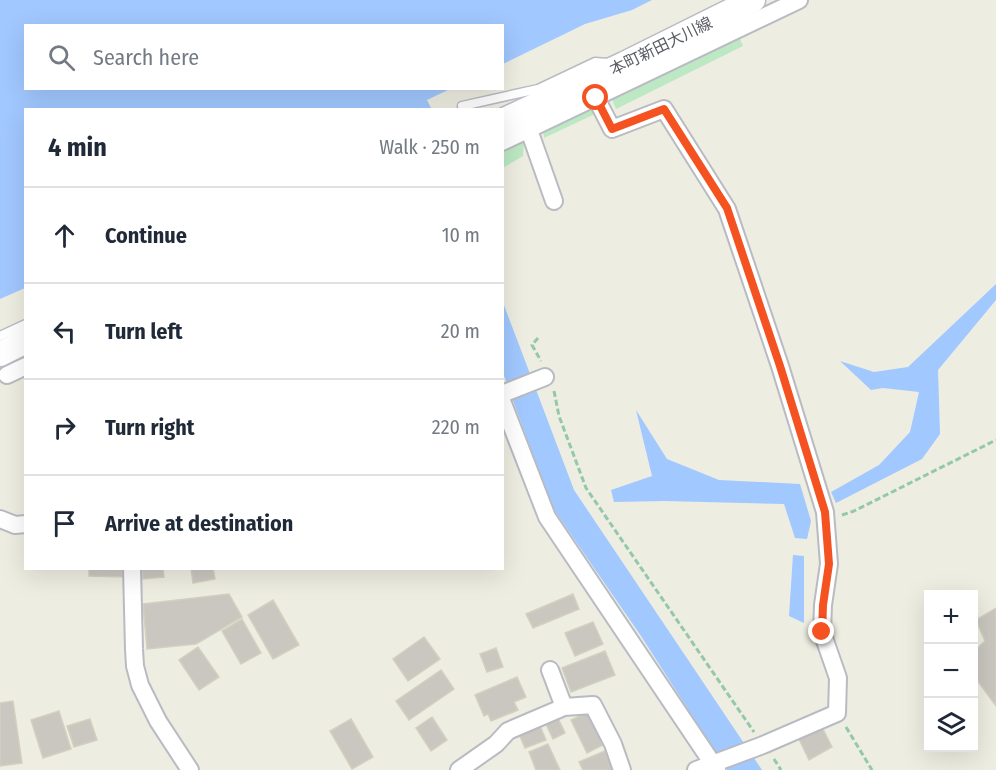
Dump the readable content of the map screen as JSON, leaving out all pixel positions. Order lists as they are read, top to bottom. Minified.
{"streets":{"main road":["本町新田大川線"]},"page":{"search":"Search here","heading":["4 min","Walk · 250 m"],"list":[["Continue","10 m"],["Turn left","20 m"],["Turn right","220 m"],"Arrive at destination"],"map_buttons":["+","−"]}}
